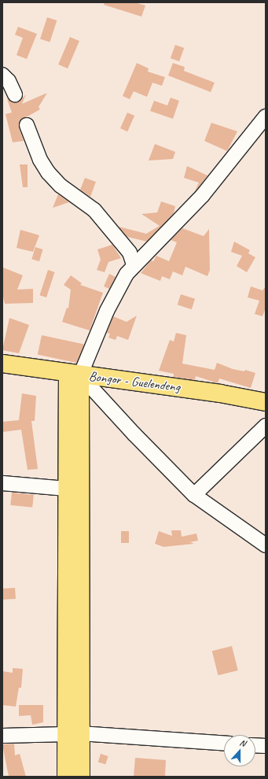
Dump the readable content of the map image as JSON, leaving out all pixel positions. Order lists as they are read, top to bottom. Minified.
{"streets":{"main road":["Bongor - Guelendeng"]},"north":"top"}
